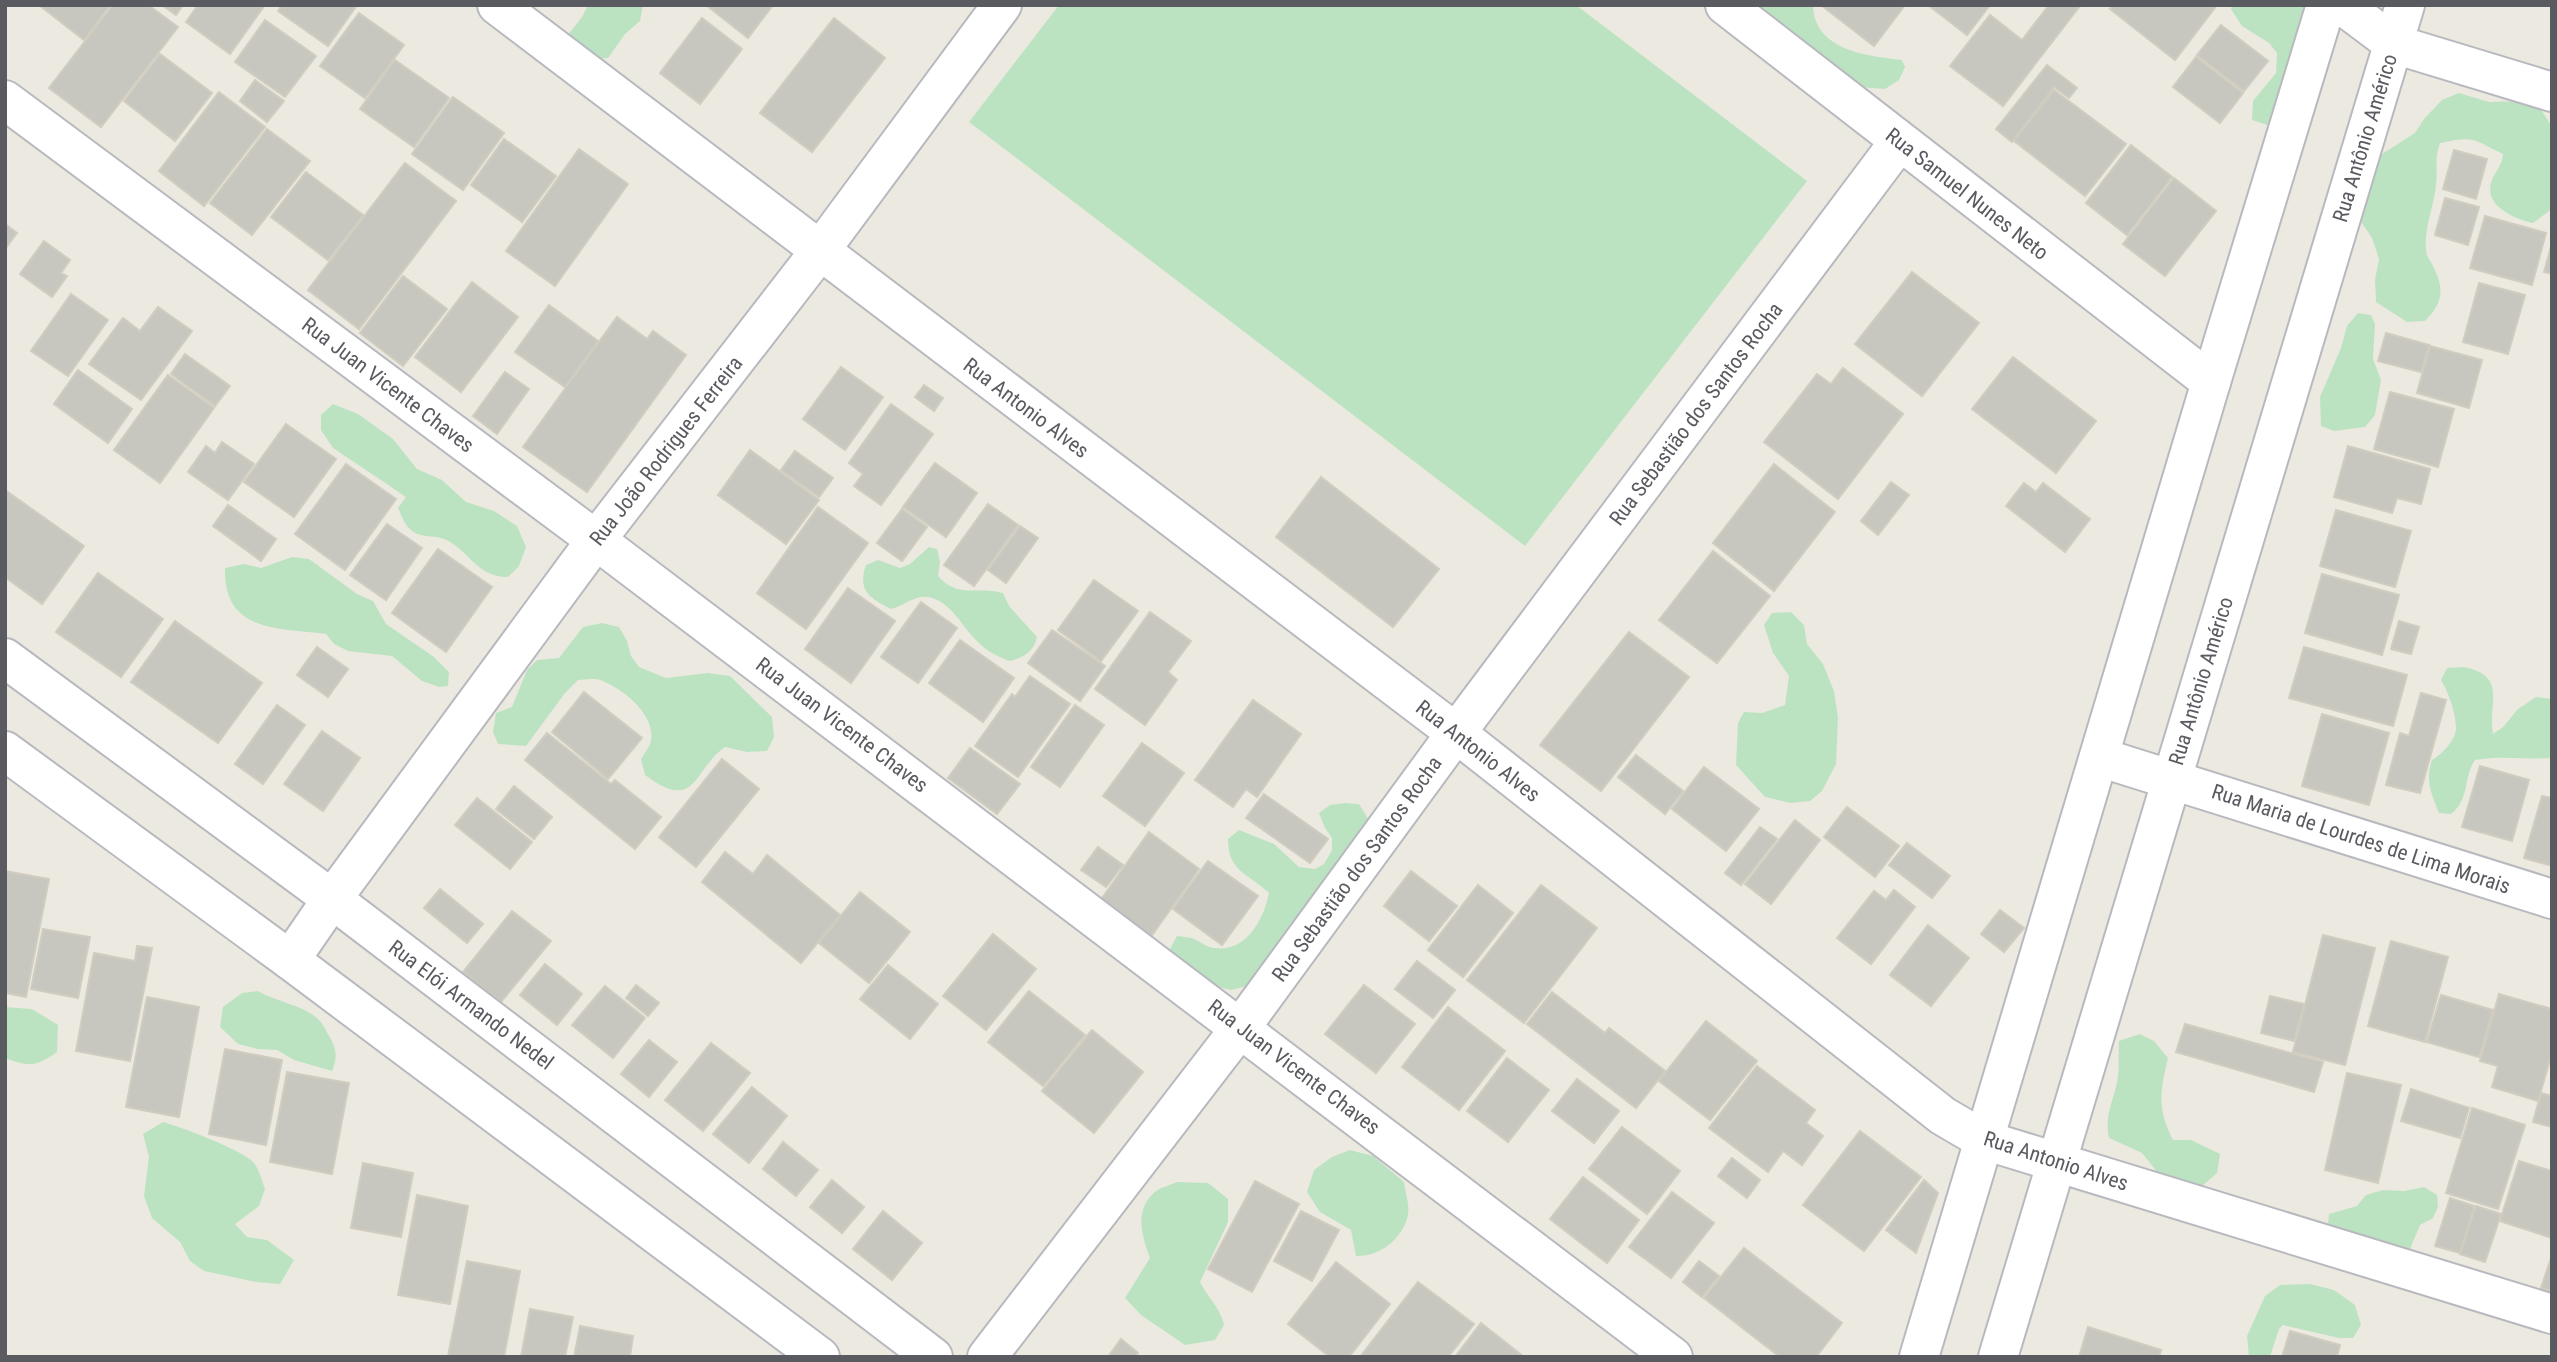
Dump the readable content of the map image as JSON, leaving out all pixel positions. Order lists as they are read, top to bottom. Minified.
{"streets":{"street":["Rua Antônio Américo","Rua Samuel Nunes Neto","Rua Juan Vicente Chaves","Rua Antonio Alves","Rua Sebastião dos Santos Rocha","Rua João Rodrigues Ferreira","Rua Maria de Lourdes de Lima Morais","Rua Elói Armando Nedel"]},"crossings":[["Rua Antônio Américo","Rua Antonio Alves"],["Rua Antônio Américo","Rua Maria de Lourdes de Lima Morais"],["Rua Samuel Nunes Neto","Rua Sebastião dos Santos Rocha"],["Rua Juan Vicente Chaves","Rua Sebastião dos Santos Rocha"],["Rua Juan Vicente Chaves","Rua João Rodrigues Ferreira"],["Rua Antonio Alves","Rua Sebastião dos Santos Rocha"],["Rua Antonio Alves","Rua João Rodrigues Ferreira"],["Rua João Rodrigues Ferreira","Rua Elói Armando Nedel"]]}
